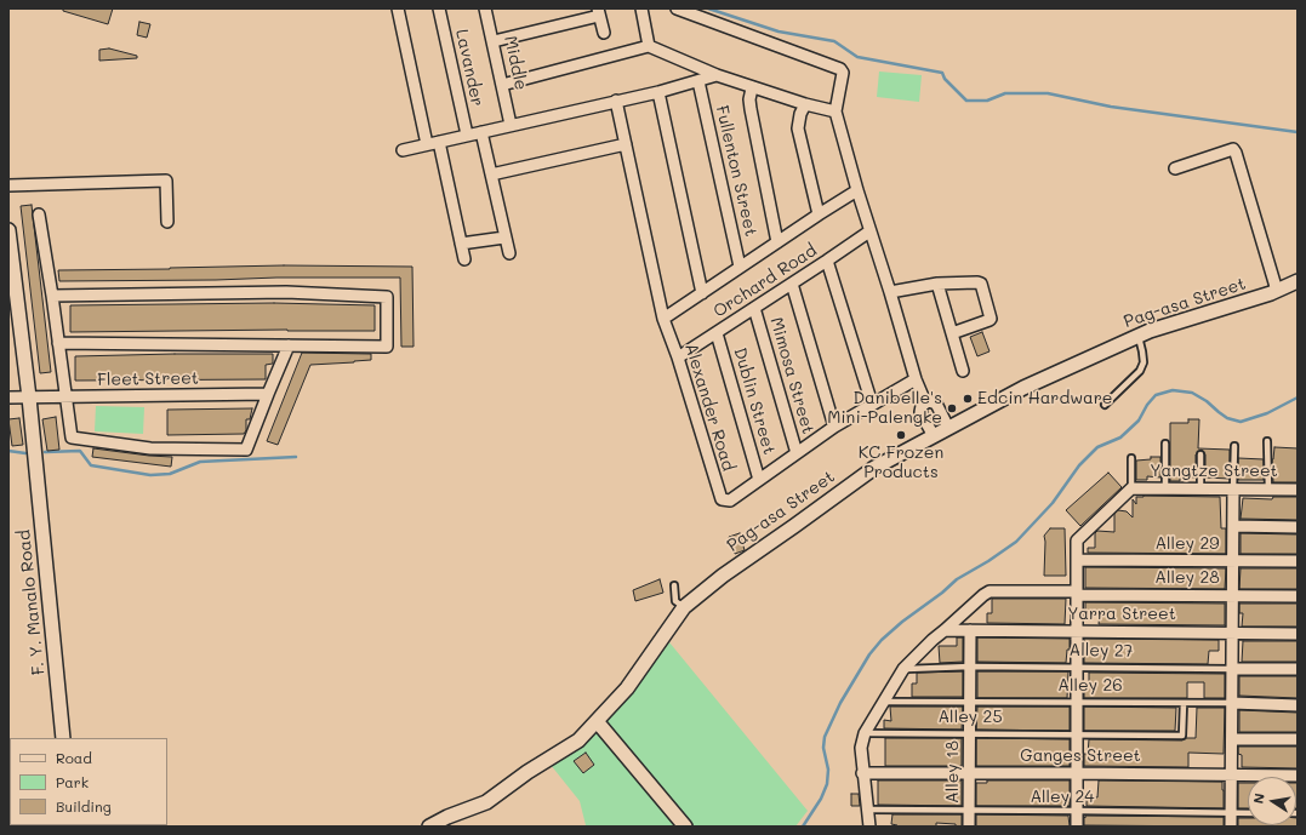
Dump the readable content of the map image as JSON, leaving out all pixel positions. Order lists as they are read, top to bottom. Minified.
{"streets":{"street":["Middle","Lavander","Fullenton Street","Orchard Road","Pag-asa Street","Mimosa Street","Fleet Street","Dublin Street","Alexander Road","Yangtze Street","Alley 29","Alley 28","F. Y. Manalo Road","Yarra Street","Alley 27","Alley 26","Ganges Street","Alley 18"],"lane":["Alley 25","Alley 24"]},"crossings":[["Orchard Road","Mimosa Street"],["Orchard Road","Dublin Street"],["Orchard Road","Alexander Road"],["Mimosa Street","Alexander Road"],["Fleet Street","F. Y. Manalo Road"],["Dublin Street","Alexander Road"],["Alley 28","Yarra Street"],["Alley 28","Alley 27"],["Alley 28","Alley 26"],["Alley 28","Alley 25"],["Yarra Street","Alley 18"],["Alley 27","Alley 18"],["Alley 26","Alley 25"],["Alley 26","Alley 18"],["Alley 25","Alley 18"],["Ganges Street","Alley 18"],["Alley 18","Alley 24"]],"places":["Edcin Hardware","Danibelle's Mini-Palengke","KC Frozen Products"],"legend":["Road","Park","Building"],"north":"left"}
